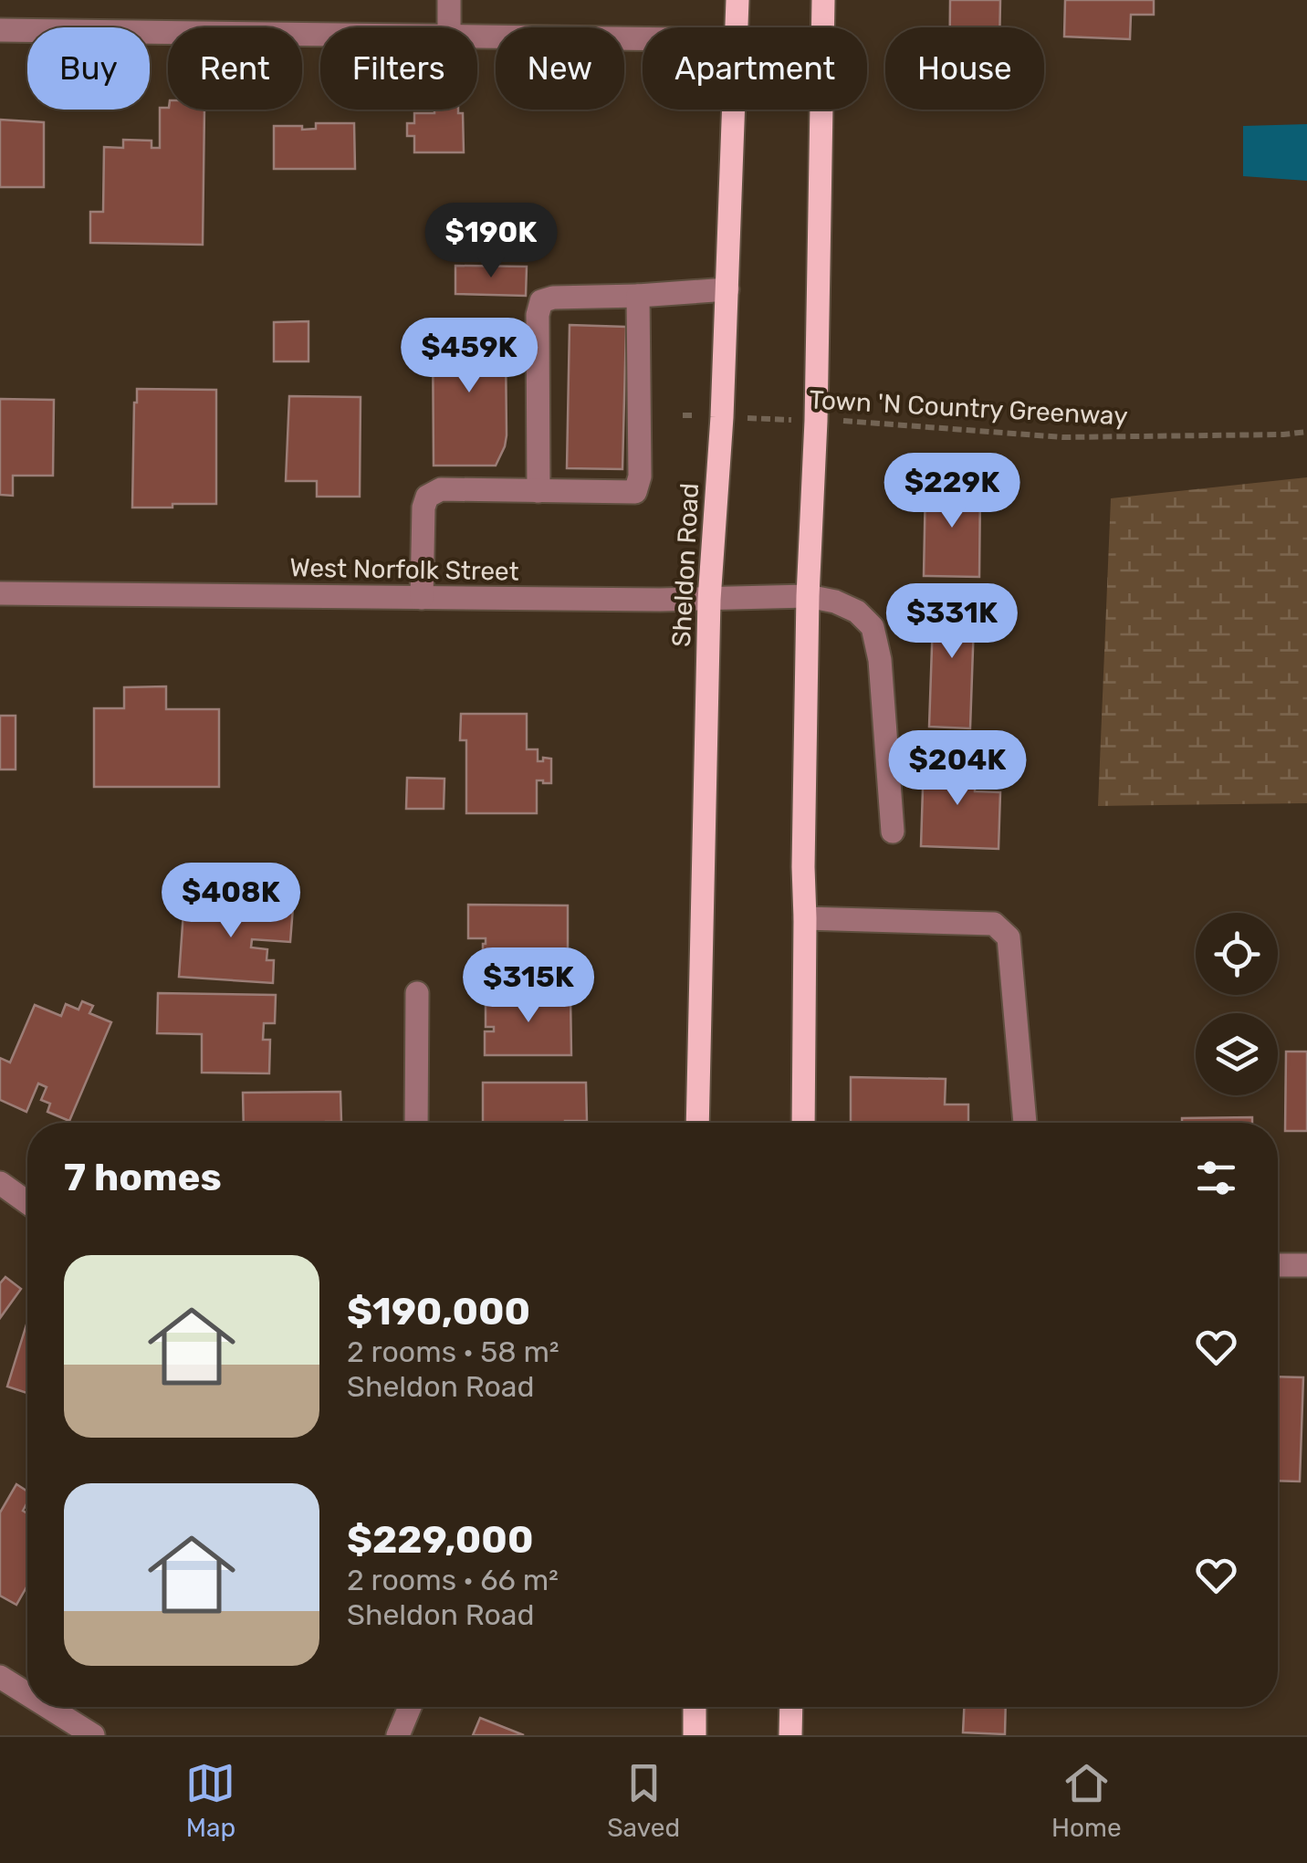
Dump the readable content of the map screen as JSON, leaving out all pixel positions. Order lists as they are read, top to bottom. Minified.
{"streets":{"main road":["Sheldon Road"],"street":["West Norfolk Street"],"path":["Town 'N Country Greenway"]},"crossings":[["Town 'N Country Greenway","Sheldon Road"],["Sheldon Road","West Norfolk Street"]],"page":{"chip":["Buy","Rent","Filters","New","Apartment","House"],"price":["$190K","$459K","$229K","$331K","$204K","$408K","$315K"],"heading":"7 homes","list":[{"name":"$190,000","note":"2 rooms · 58 m² · Sheldon Road"},{"name":"$229,000","note":"2 rooms · 66 m² · Sheldon Road"}],"tabs":["Map","Saved","Home"]}}
